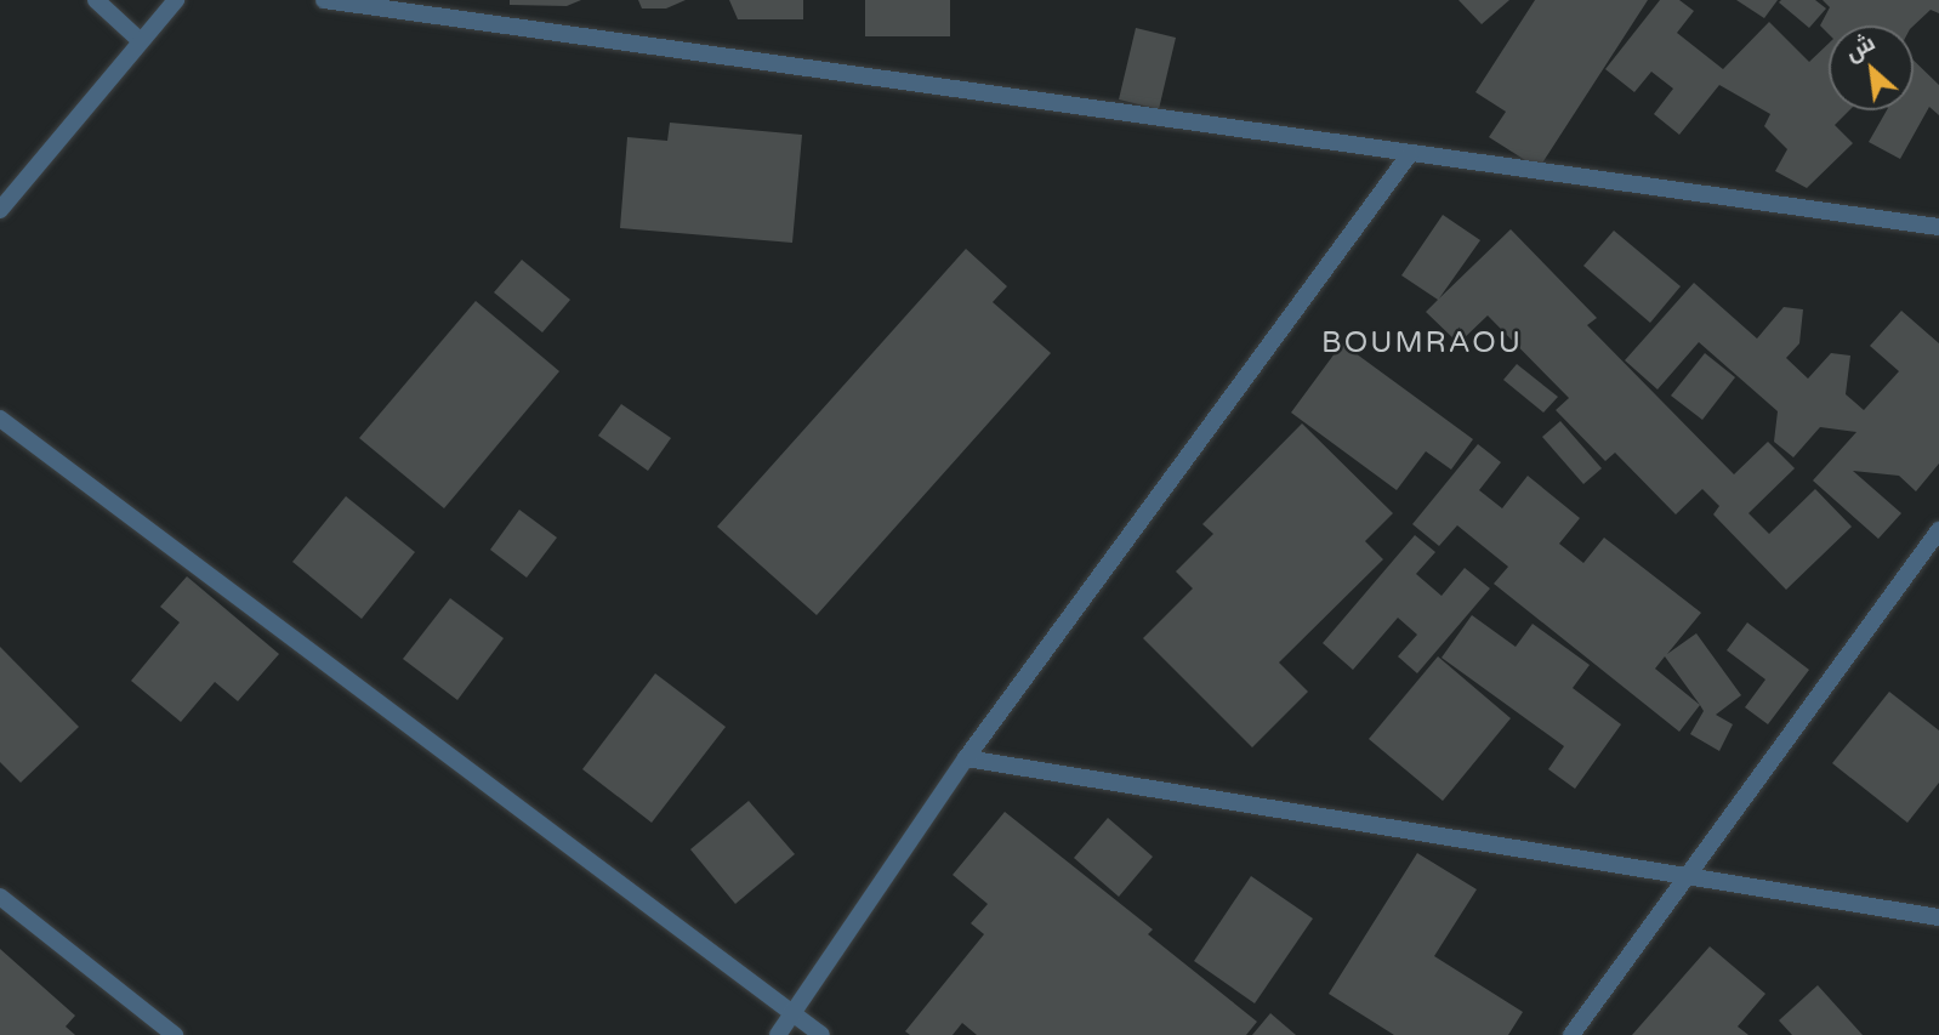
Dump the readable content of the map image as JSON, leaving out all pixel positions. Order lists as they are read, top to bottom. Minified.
{"districts":["BOUMRAOU"],"north":"top left"}
